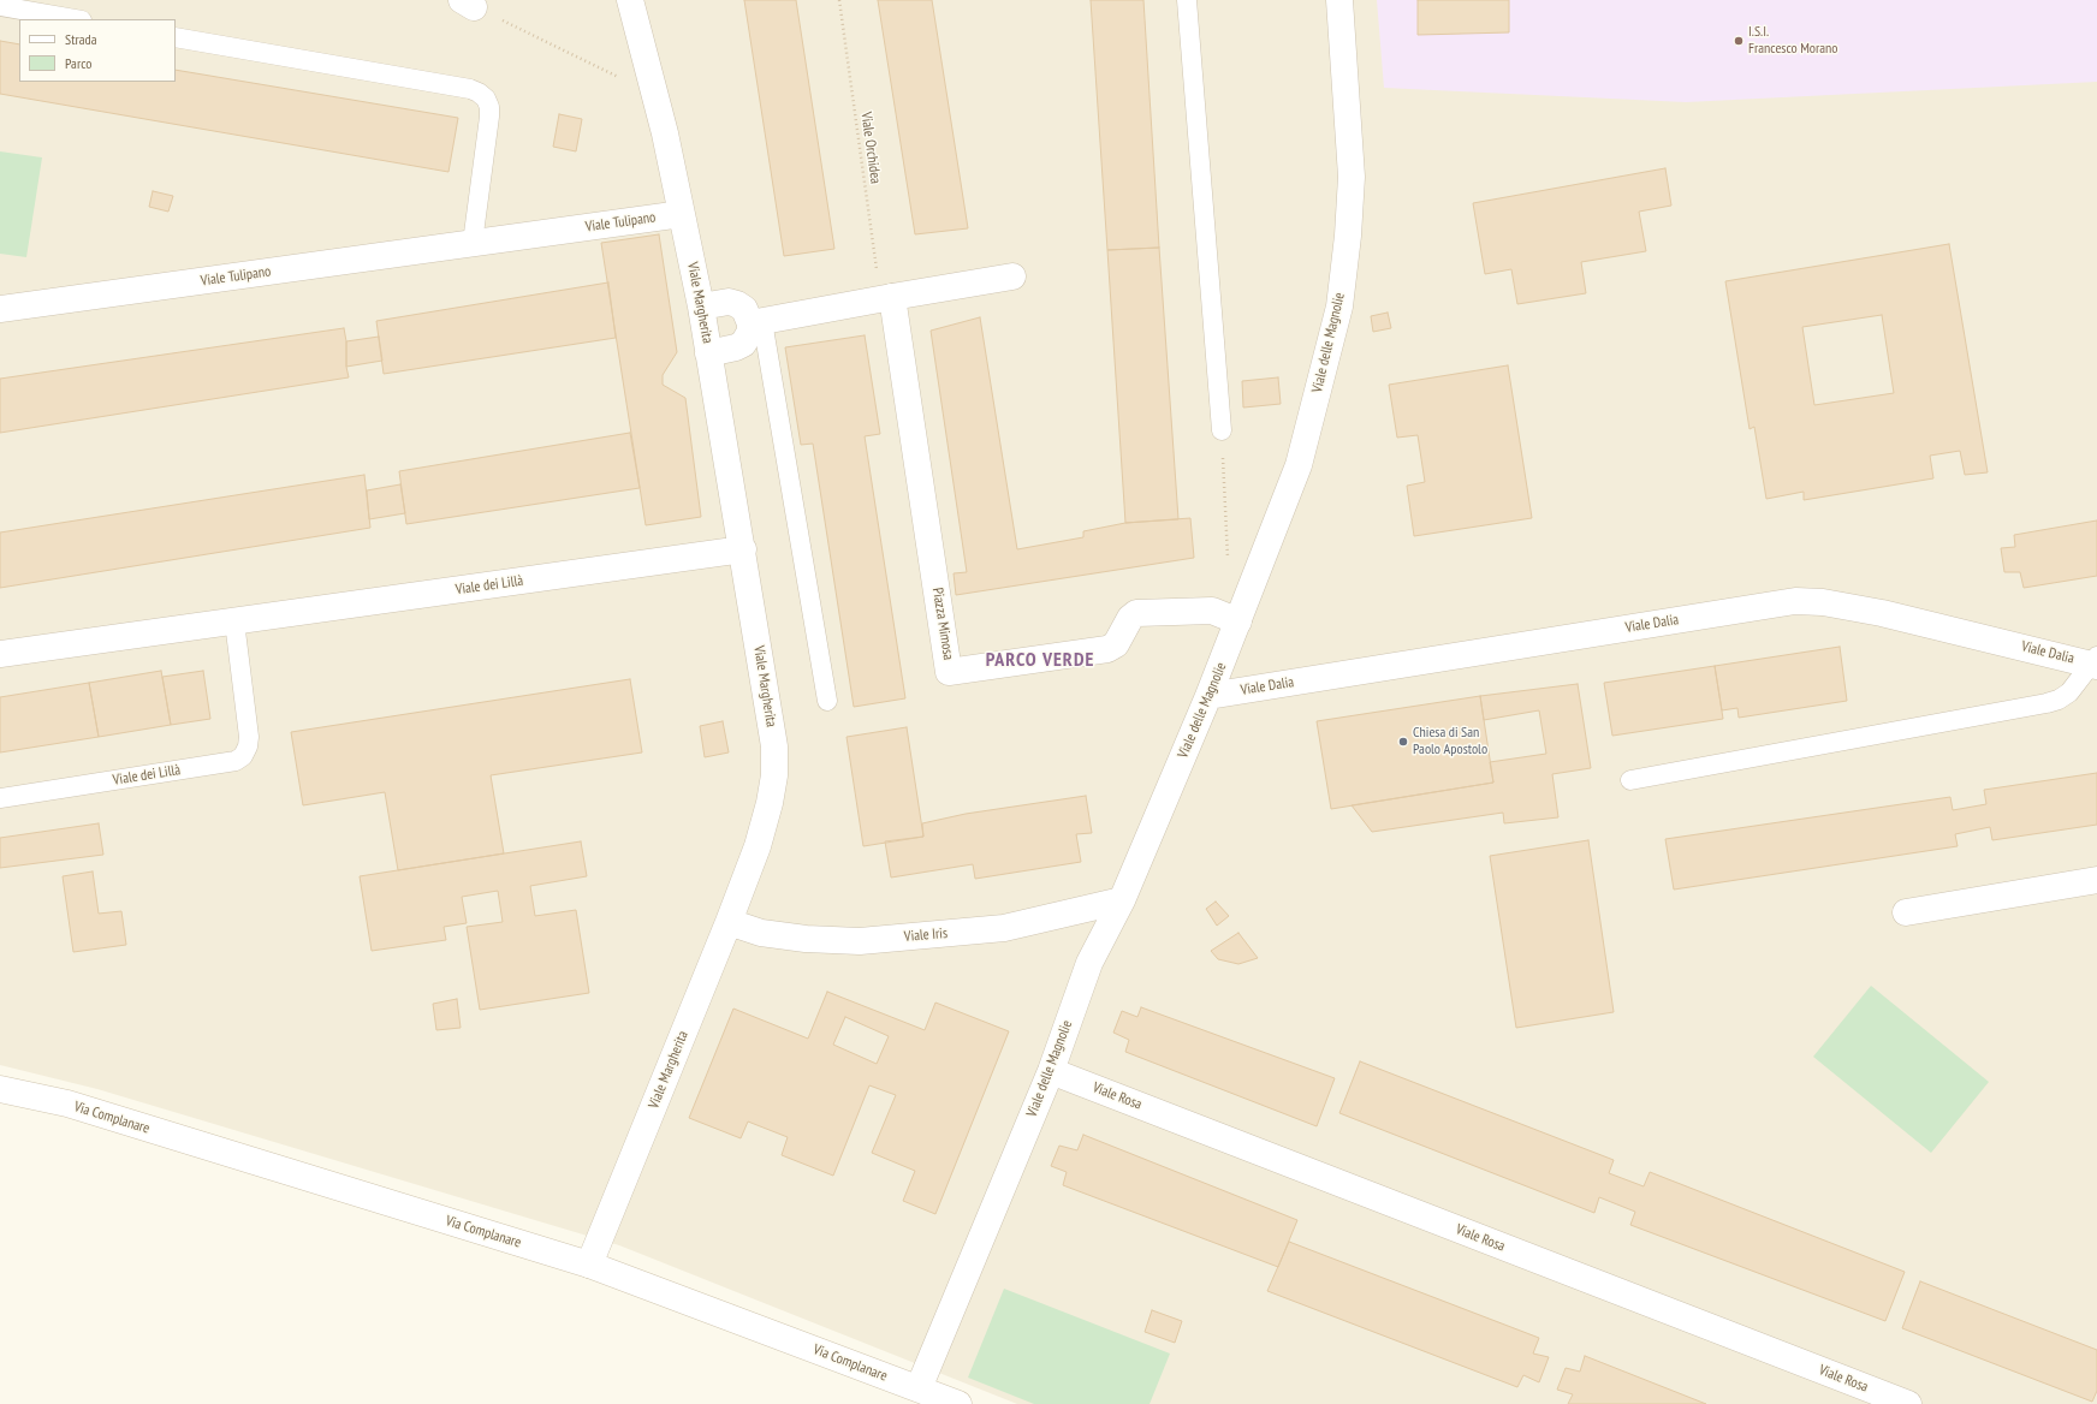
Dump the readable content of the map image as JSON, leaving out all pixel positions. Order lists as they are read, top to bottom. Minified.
{"streets":{"street":["Viale Tulipano","Viale Margherita","Viale delle Magnolie","Viale dei Lillà","Piazza Mimosa","Viale Dalia","Viale Iris","Viale Rosa","Via Complanare"],"path":["Viale Orchidea"]},"crossings":[["Viale Orchidea","Piazza Mimosa"],["Viale Tulipano","Viale Margherita"],["Viale Margherita","Viale dei Lillà"],["Viale Margherita","Viale Iris"],["Viale Margherita","Via Complanare"],["Viale delle Magnolie","Piazza Mimosa"],["Viale delle Magnolie","Viale Dalia"],["Viale delle Magnolie","Viale Iris"],["Viale delle Magnolie","Viale Rosa"],["Viale delle Magnolie","Via Complanare"]],"districts":["PARCO VERDE"],"places":["I.S.I. Francesco Morano","Chiesa di San Paolo Apostolo"],"legend":["Strada","Parco"]}
